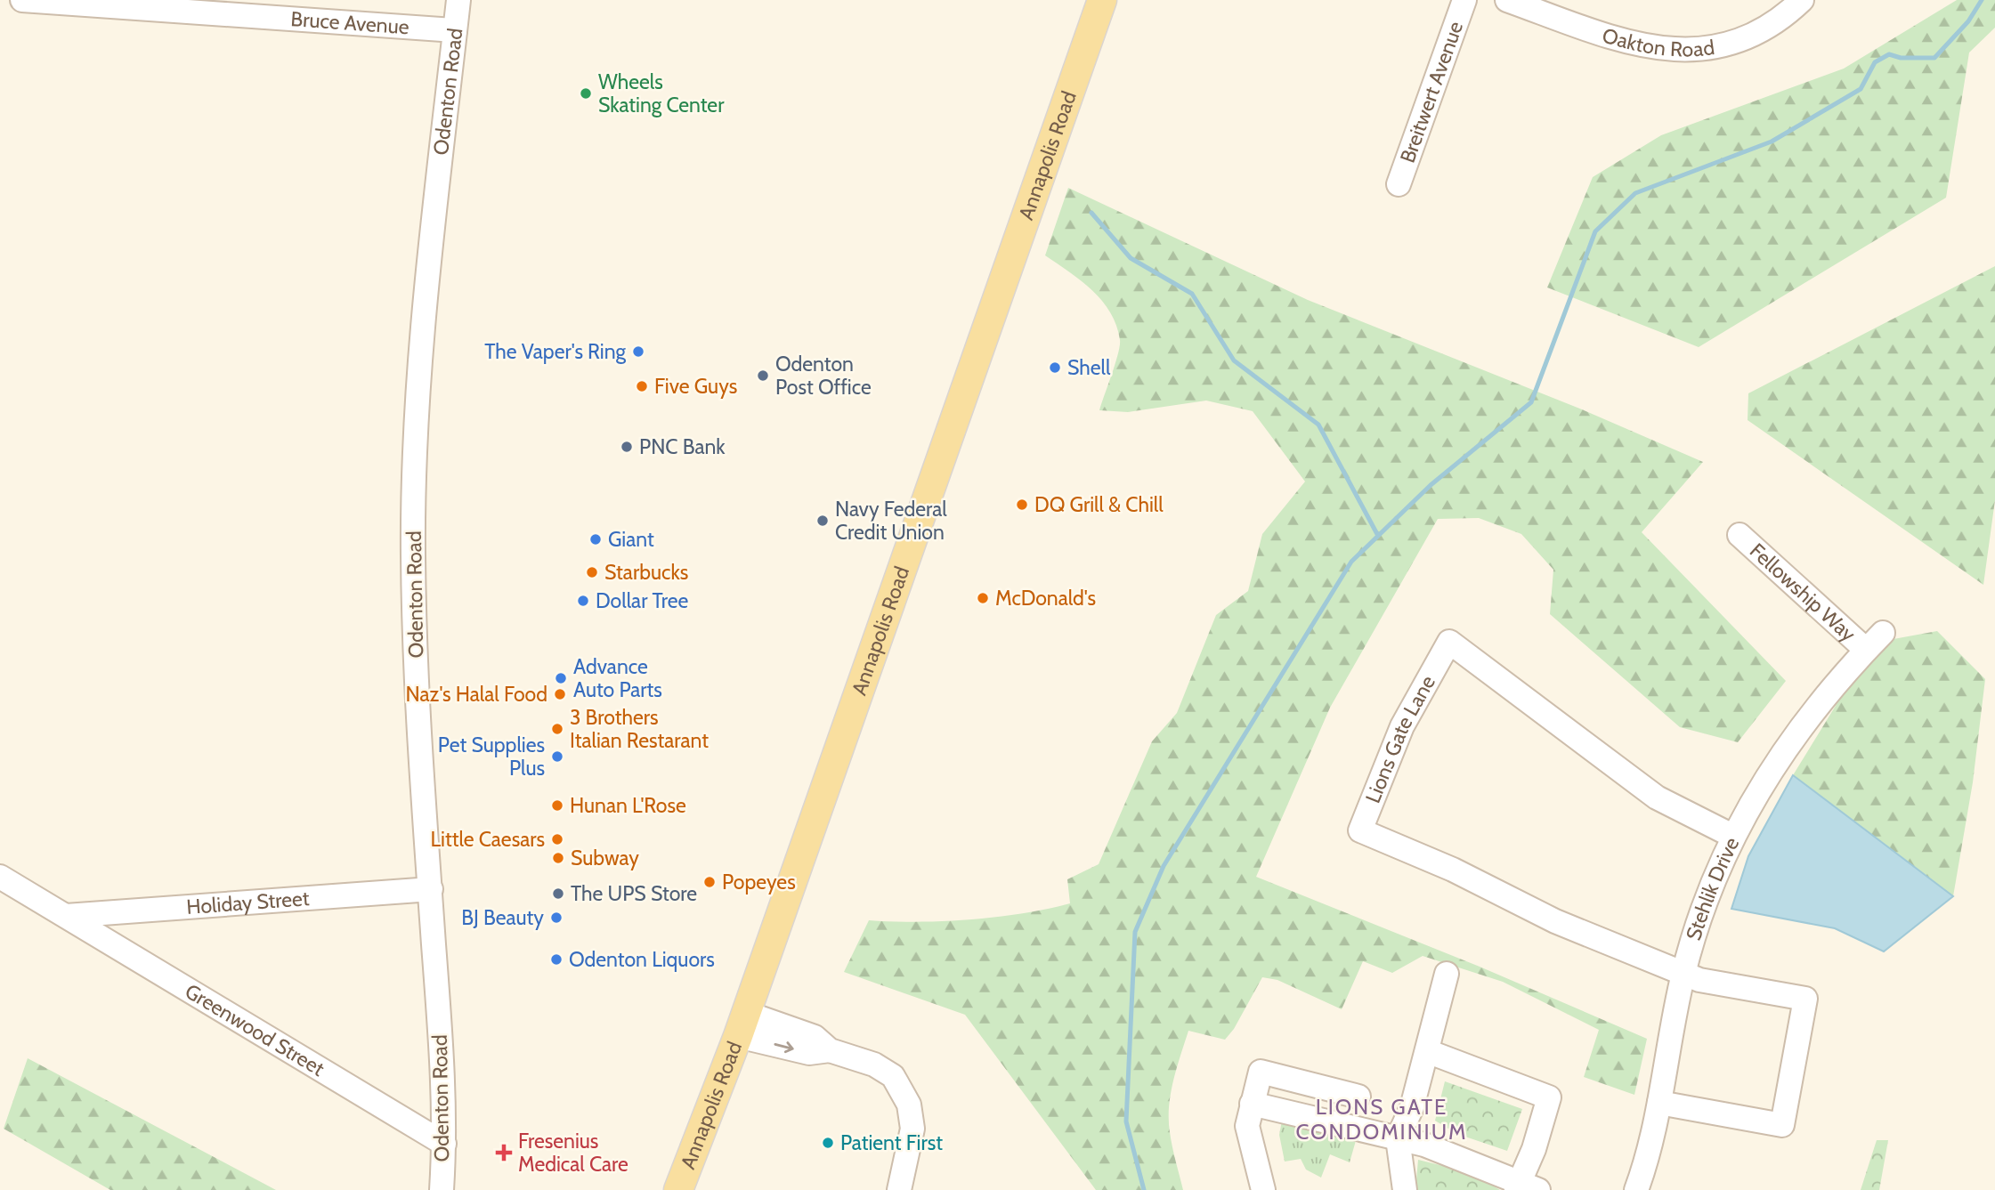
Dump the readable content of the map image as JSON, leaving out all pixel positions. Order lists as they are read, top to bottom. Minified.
{"streets":{"main road":["Annapolis Road"],"street":["Bruce Avenue","Oakton Road","Odenton Road","Breitwert Avenue","Fellowship Way","Lions Gate Lane","Stehlik Drive","Holiday Street","Greenwood Street"]},"crossings":[["Bruce Avenue","Odenton Road"],["Odenton Road","Holiday Street"],["Odenton Road","Greenwood Street"],["Fellowship Way","Stehlik Drive"],["Lions Gate Lane","Stehlik Drive"],["Holiday Street","Greenwood Street"]],"districts":["LIONS GATE CONDOMINIUM"],"places":{"other":["Wheels Skating Center","The Vaper's Ring","Shell","Odenton Post Office","Five Guys","PNC Bank","DQ Grill & Chill","Navy Federal Credit Union","Giant","Starbucks","McDonald's","Dollar Tree","Advance Auto Parts","Naz's Halal Food","3 Brothers Italian Restarant","Pet Supplies Plus","Hunan L'Rose","Little Caesars","Subway","Popeyes","The UPS Store","BJ Beauty","Odenton Liquors","Patient First"],"health":["Fresenius Medical Care"]}}
